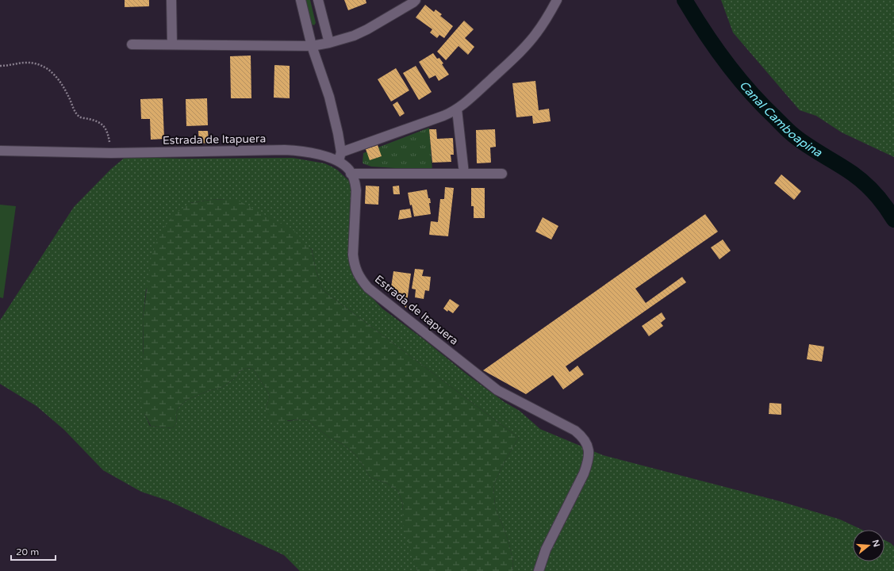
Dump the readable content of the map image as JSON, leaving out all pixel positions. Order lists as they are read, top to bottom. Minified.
{"streets":{"street":["Estrada de Itapuera"]},"water":["Canal Camboapina"],"scale_bar":"20 m","north":"right"}
